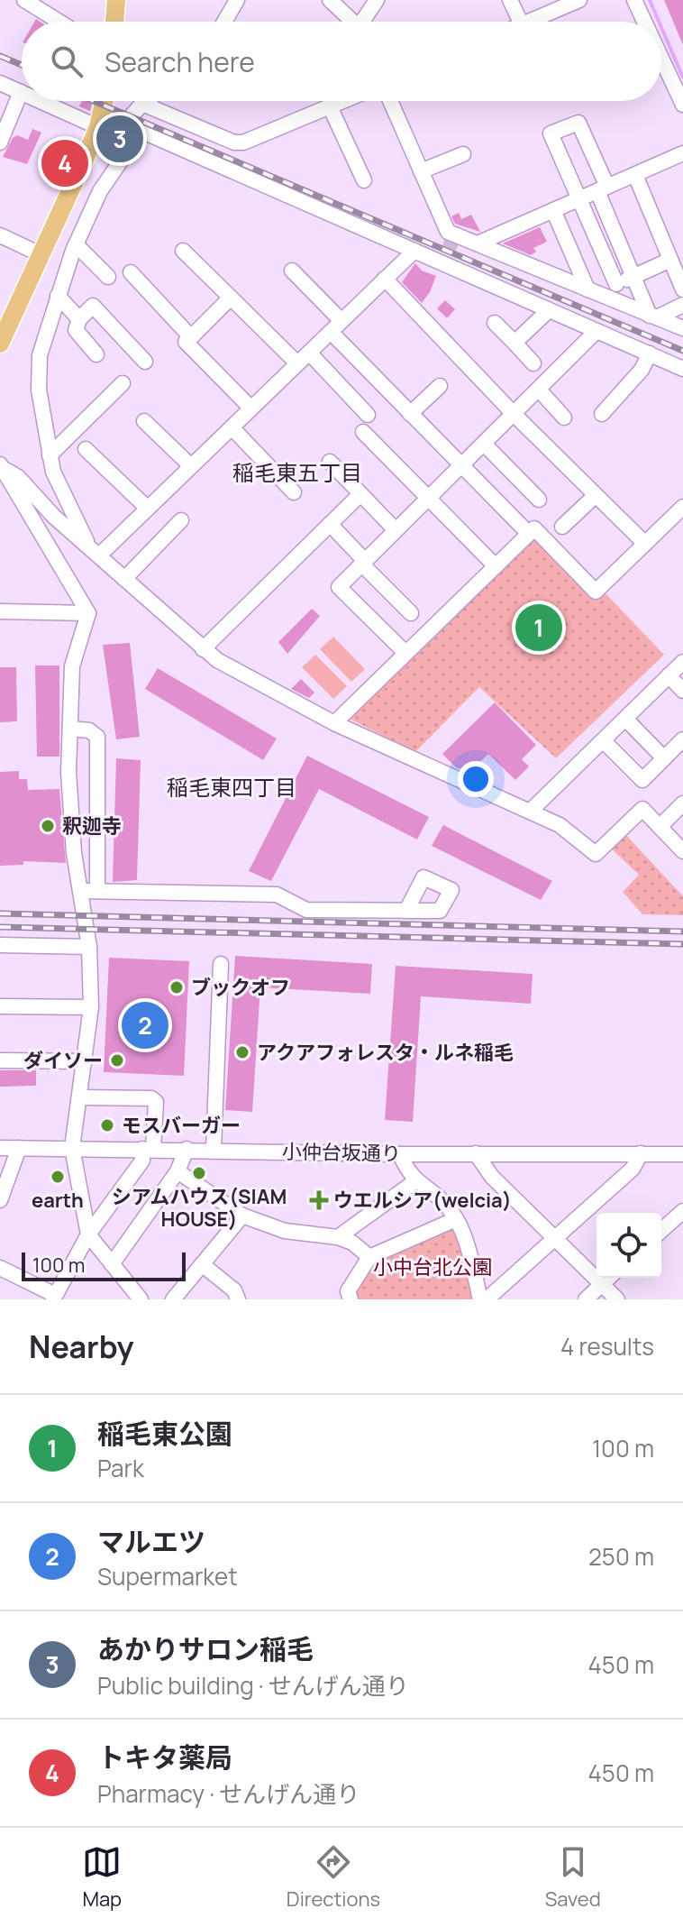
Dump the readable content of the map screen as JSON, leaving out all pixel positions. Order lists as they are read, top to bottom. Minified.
{"streets":{"street":["小仲台坂通り"]},"districts":["稲毛東五丁目","稲毛東四丁目"],"parks":["小中台北公園"],"places":{"other":["釈迦寺","ブックオフ","アクアフォレスタ・ルネ稲毛","ダイソー","モスバーガー","シアムハウス(SIAM HOUSE)","earth"],"health":["ウエルシア(welcia)"]},"scale_bar":"100 m","page":{"search":"Search here","pins":["3","4","1","2"],"scale":"100 m","heading":["Nearby","4 results"],"list":[{"mark":"1","name":"稲毛東公園","note":"Park","value":"100 m"},{"mark":"2","name":"マルエツ","note":"Supermarket","value":"250 m"},{"mark":"3","name":"あかりサロン稲毛","note":"Public building · せんげん通り","value":"450 m"},{"mark":"4","name":"トキタ薬局","note":"Pharmacy · せんげん通り","value":"450 m"}],"nav":["Map","Directions","Saved"]}}
